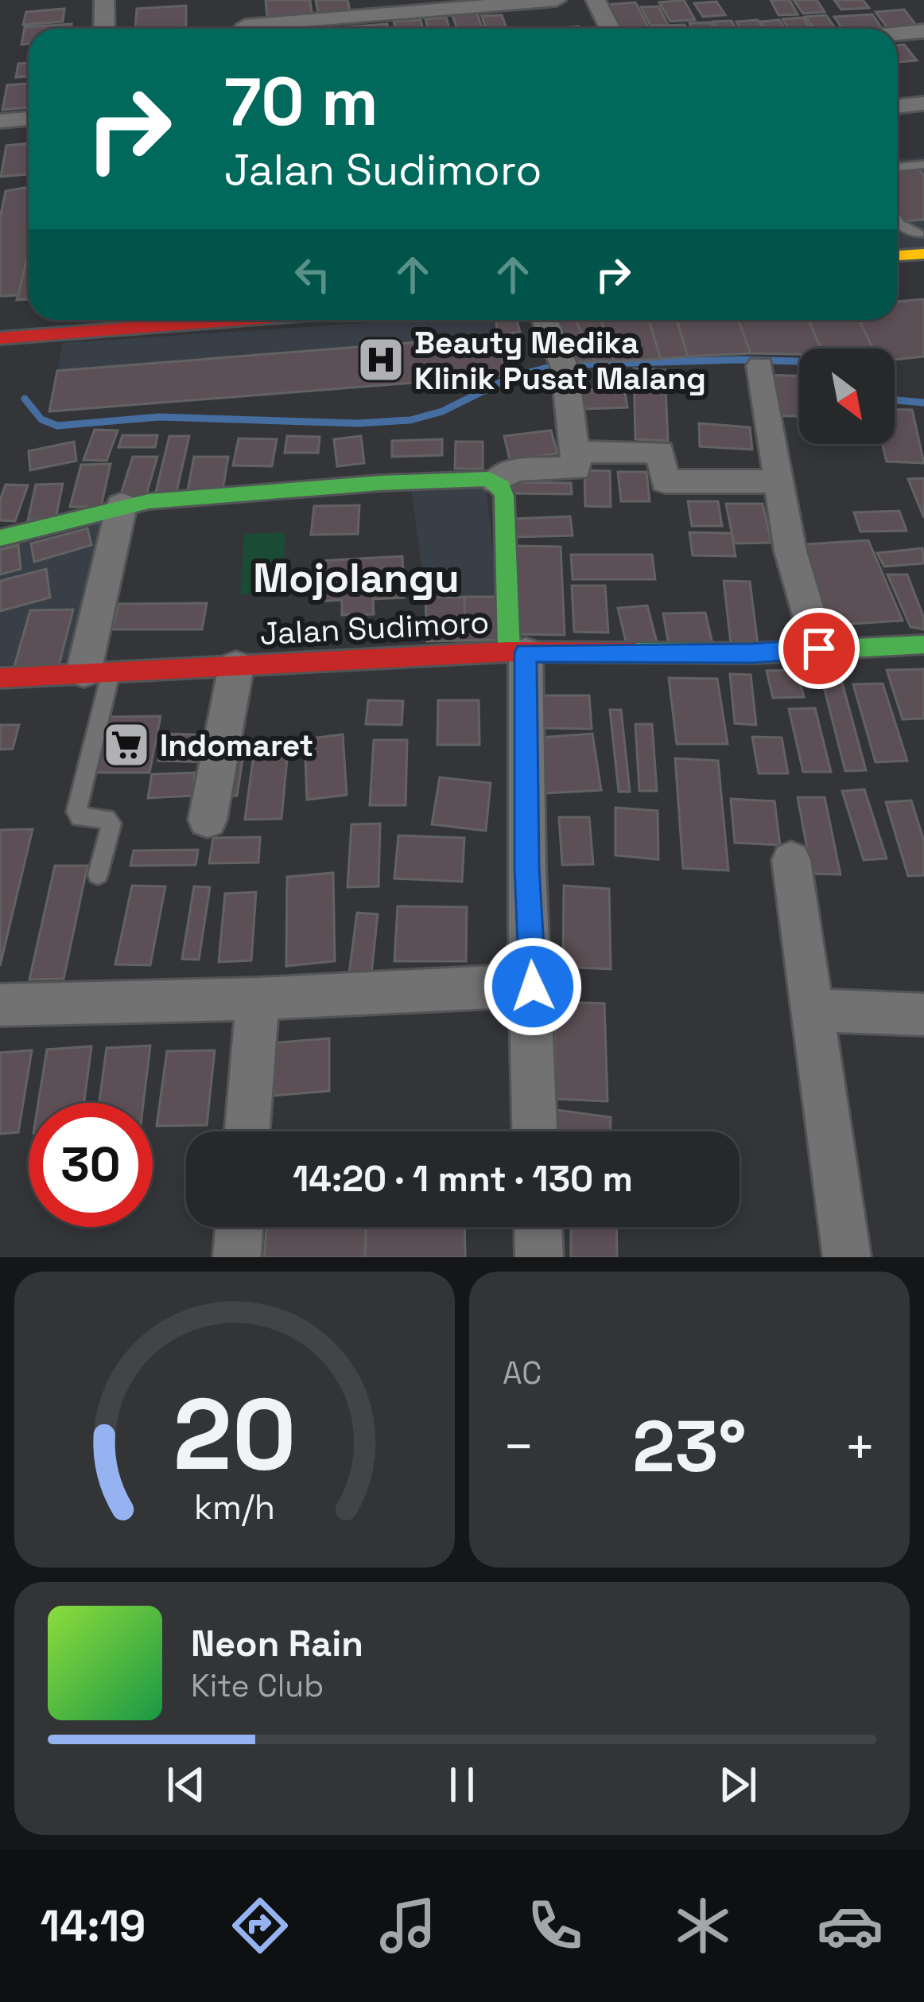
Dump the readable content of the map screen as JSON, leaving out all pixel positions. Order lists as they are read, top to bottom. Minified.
{"streets":{"street":["Jalan Sudimoro"]},"districts":["Mojolangu"],"places":{"hospital":["Beauty Medika Klinik Pusat Malang"],"supermarket":["Indomaret"]},"north":"bottom right","page":{"turn":["70 m","Jalan Sudimoro"],"limit":"30","trip":"14:20 · 1 mnt · 130 m","tile":"AC","heat":["−","23°","+"],"song":["Neon Rain","Kite Club"],"tabs":"14:19","gauge":["20","km/h"]}}
